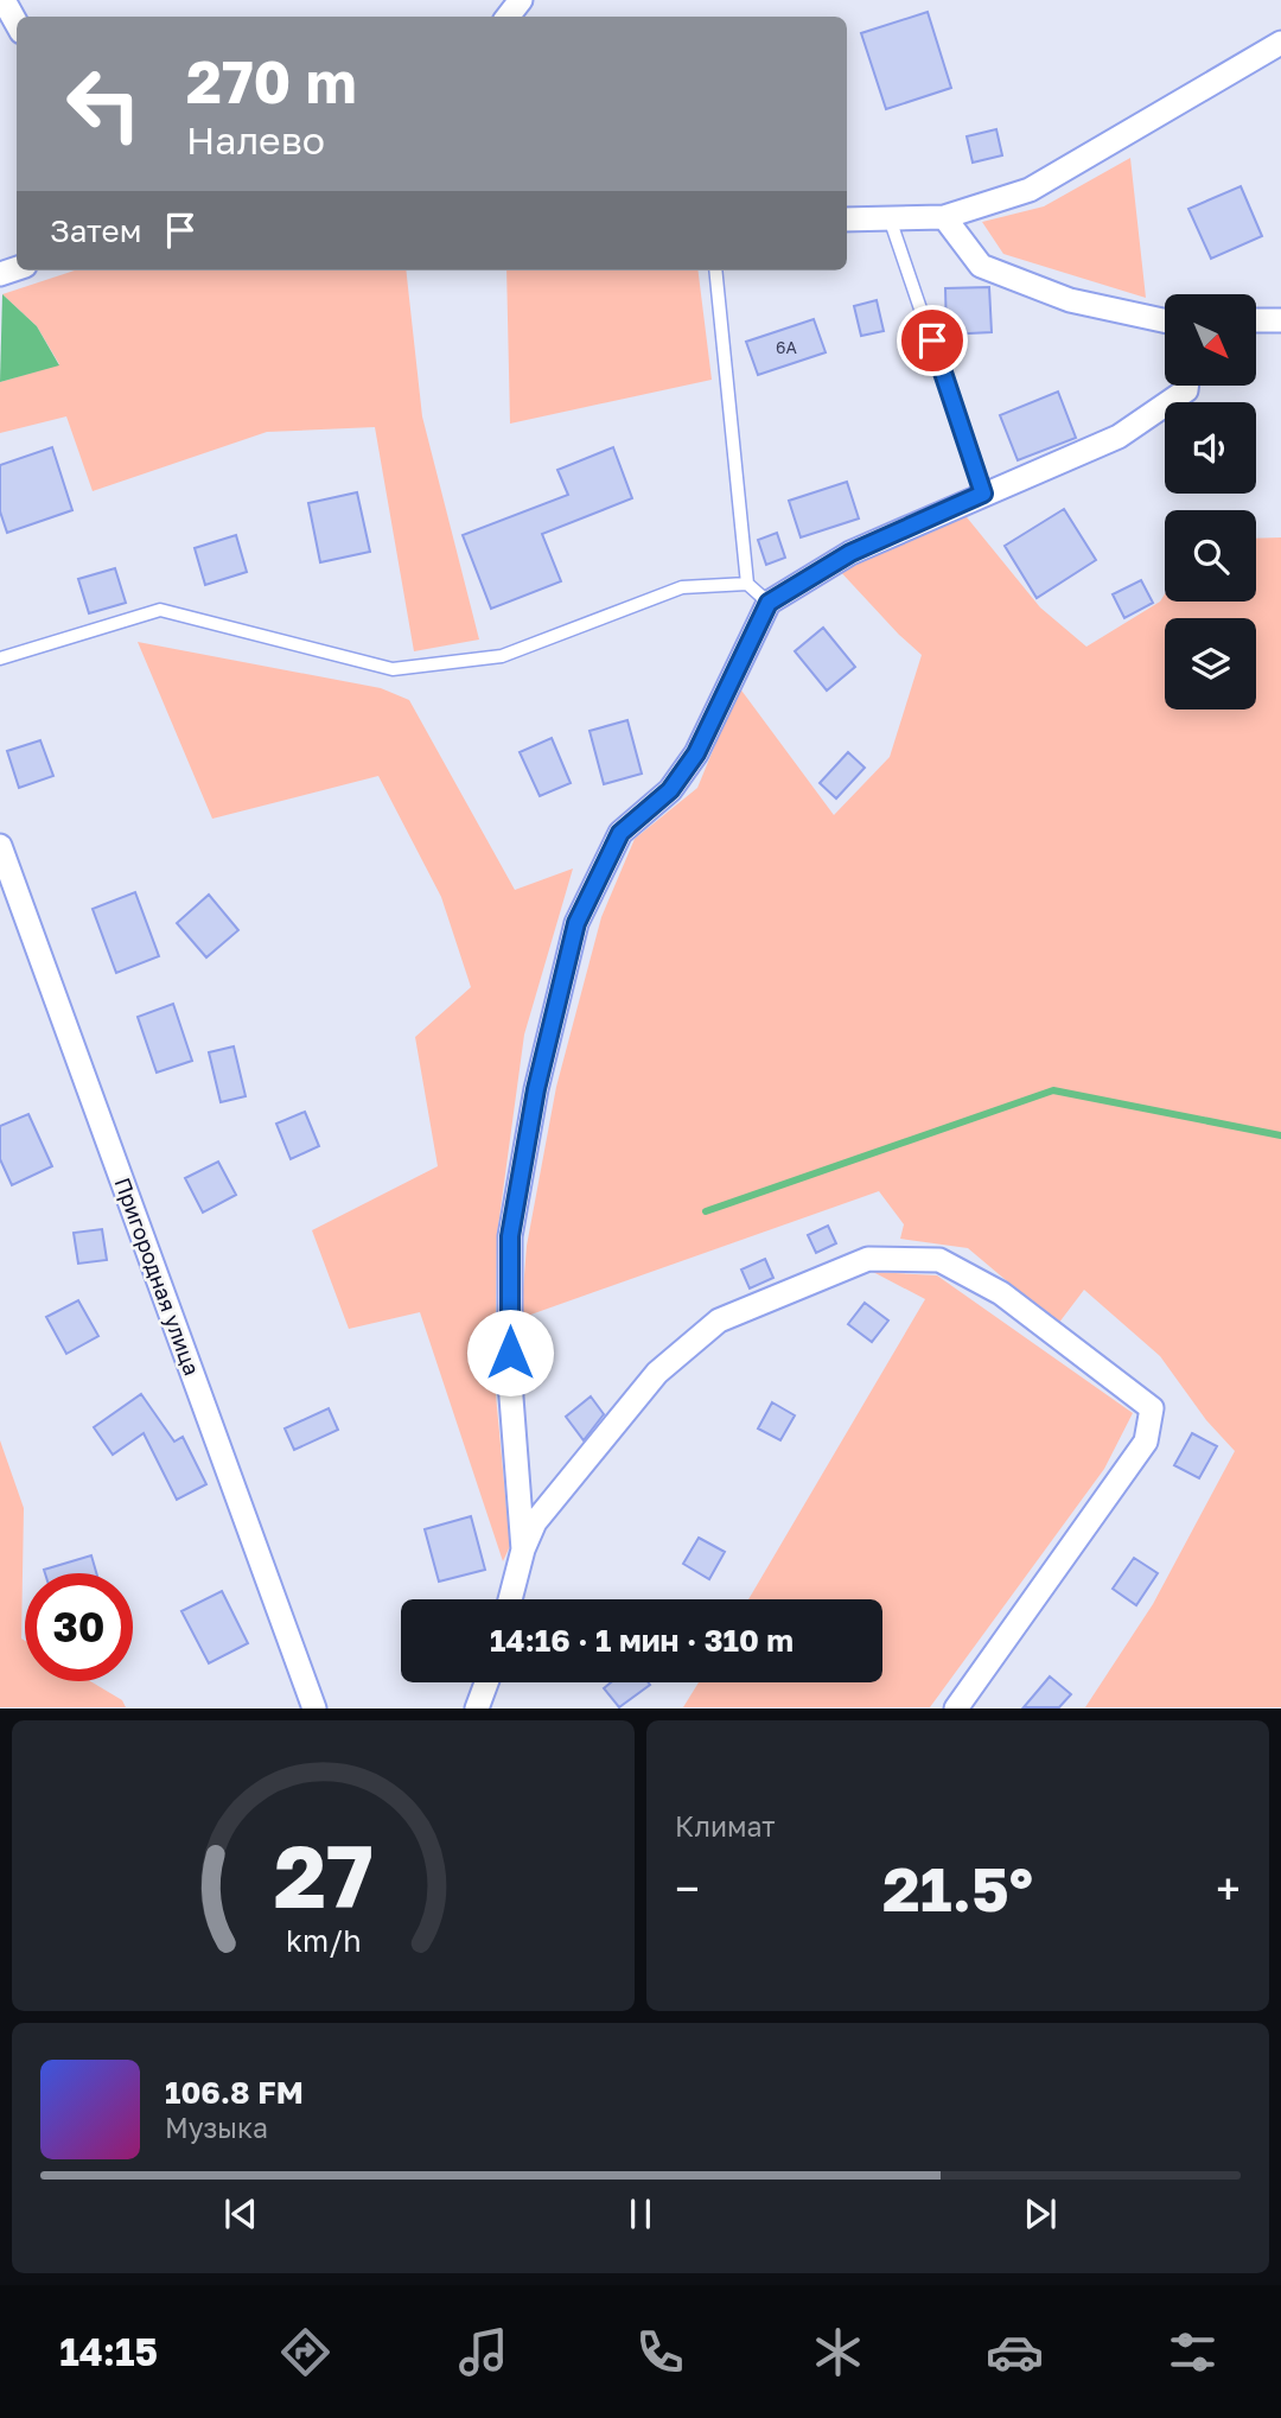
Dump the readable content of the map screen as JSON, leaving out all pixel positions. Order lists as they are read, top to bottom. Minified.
{"streets":{"street":["Пригородная улица"]},"house_numbers":["6А"],"north":"bottom right","page":{"turn":["270 m","Налево"],"then":"Затем","limit":"30","trip":"14:16 · 1 мин · 310 m","tile":"Климат","heat":["−","21.5°","+"],"song":["106.8 FM","Музыка"],"tabs":"14:15","gauge":["27","km/h"]}}
